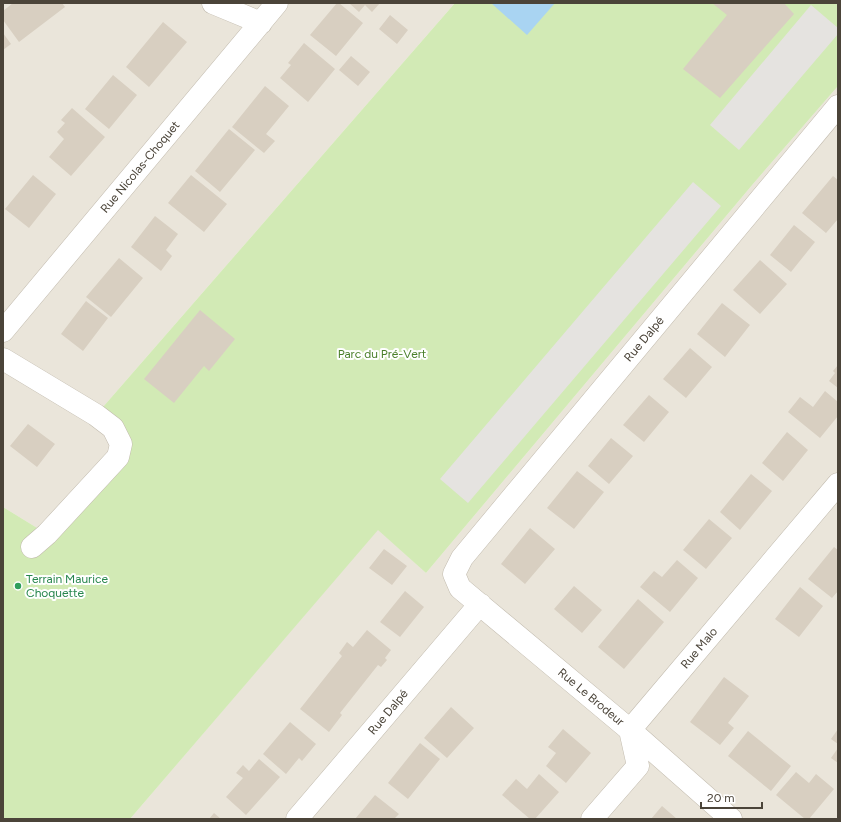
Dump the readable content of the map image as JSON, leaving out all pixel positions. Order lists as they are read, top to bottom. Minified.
{"streets":{"street":["Rue Nicolas-Choquet","Rue Dalpé","Rue Malo","Rue Le Brodeur"]},"crossings":[["Rue Dalpé","Rue Le Brodeur"],["Rue Malo","Rue Le Brodeur"]],"parks":["Parc du Pré-Vert"],"places":["Terrain Maurice Choquette"],"scale_bar":"20 m"}
